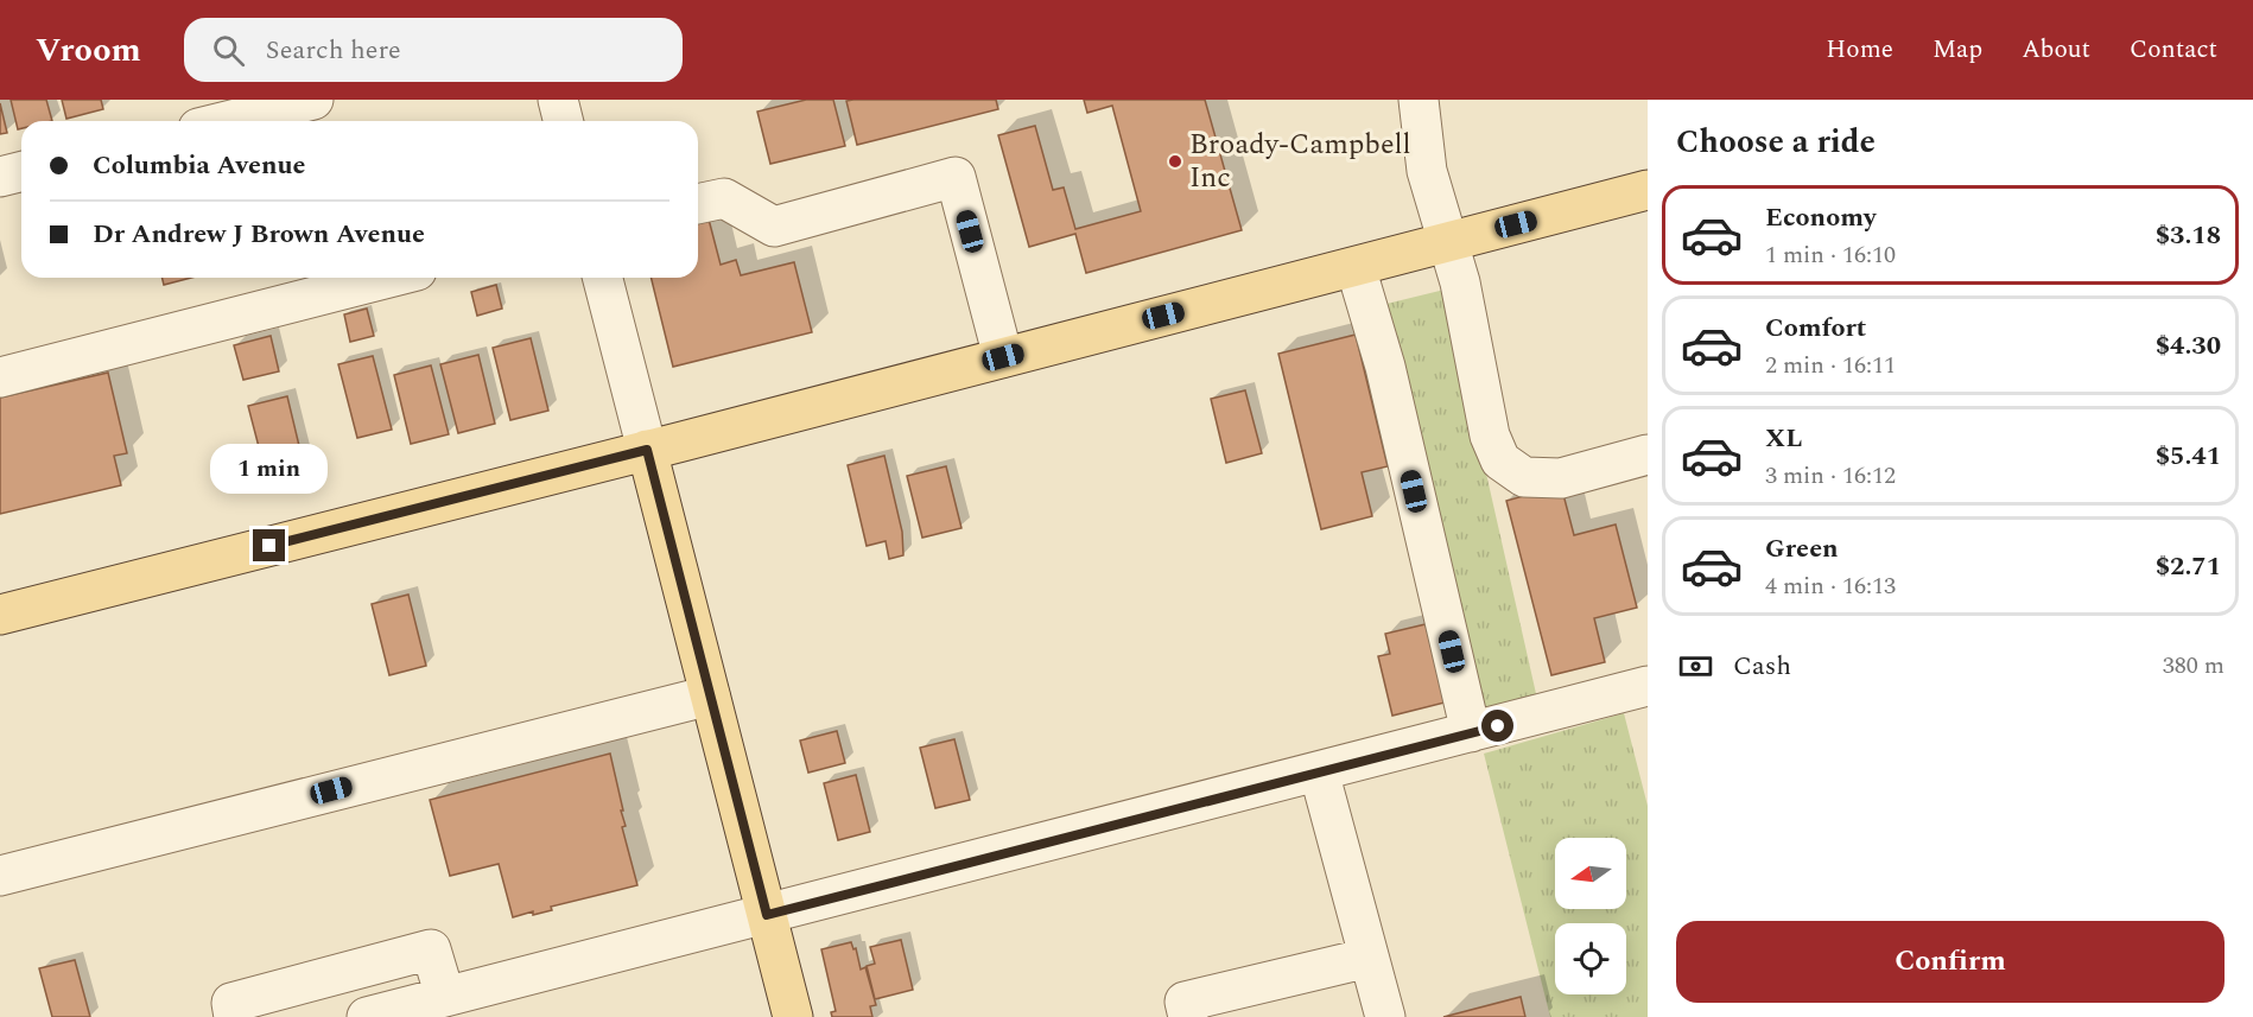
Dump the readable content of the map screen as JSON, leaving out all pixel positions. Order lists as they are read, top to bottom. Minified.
{"places":["Broady-Campbell Inc"],"north":"left","page":{"header":"Vroom","search":"Search here","nav":["Home","Map","About","Contact"],"heading":"Choose a ride","banner":["Columbia Avenue","Dr Andrew J Brown Avenue"],"list":[{"name":"Economy","note":"1 min · 16:10","value":"$3.18"},{"name":"Comfort","note":"2 min · 16:11","value":"$4.30"},{"name":"XL","note":"3 min · 16:12","value":"$5.41"},{"name":"Green","note":"4 min · 16:13","value":"$2.71"}],"bubble":"1 min","pay":["Cash","380 m"],"buttons":"Confirm"}}
